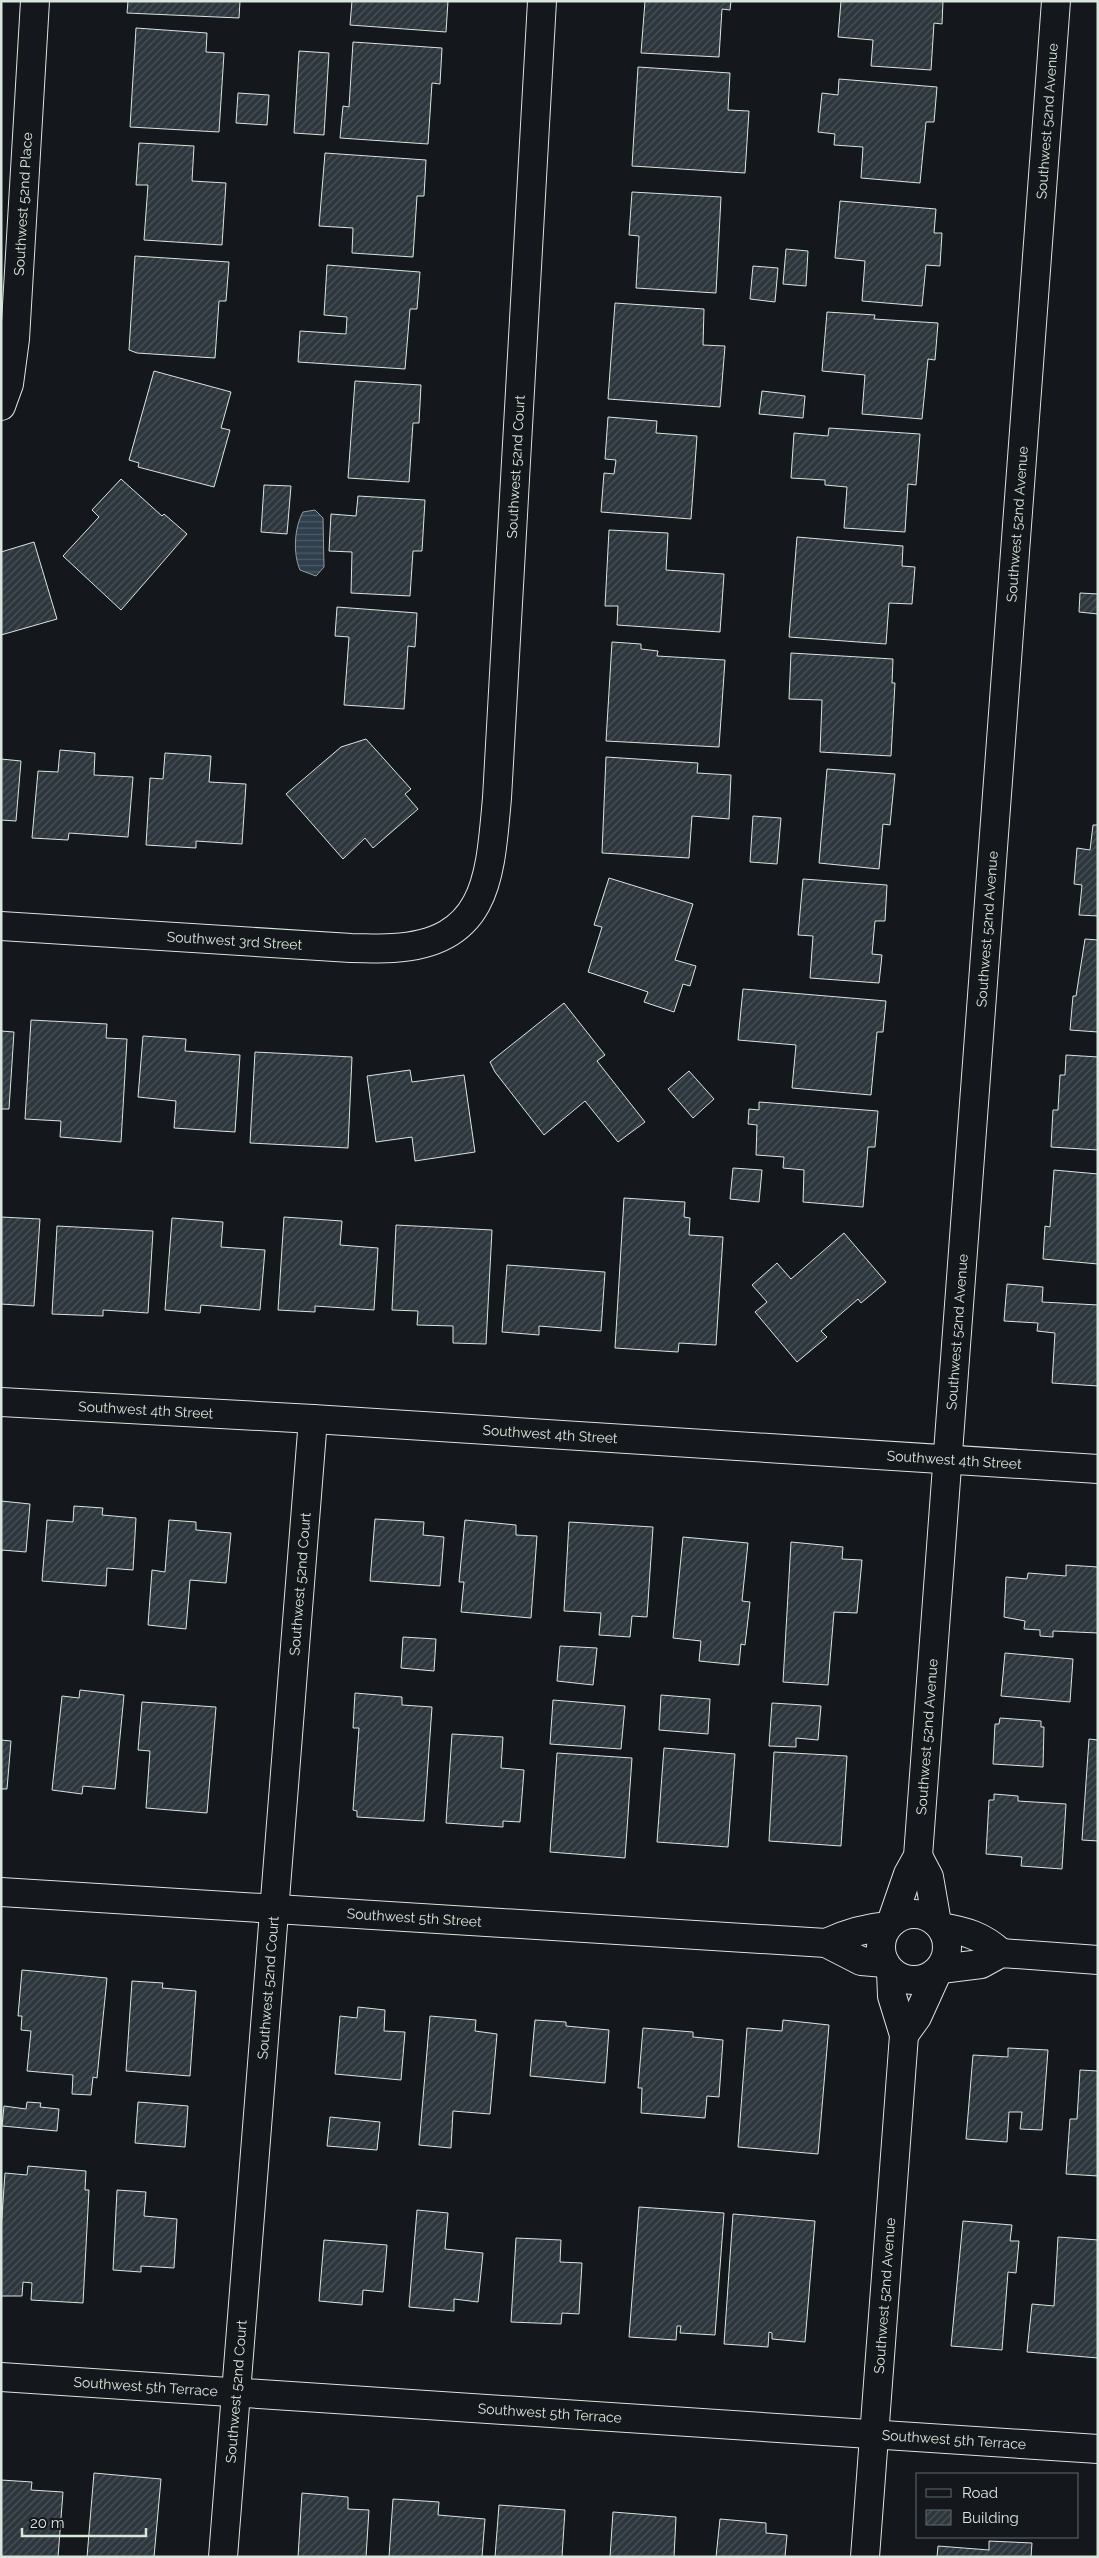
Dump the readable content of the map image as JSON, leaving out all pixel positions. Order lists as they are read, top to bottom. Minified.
{"streets":{"street":["Southwest 52nd Avenue","Southwest 52nd Place","Southwest 52nd Court","Southwest 3rd Street","Southwest 4th Street","Southwest 5th Street","Southwest 5th Terrace"]},"crossings":[["Southwest 52nd Avenue","Southwest 4th Street"],["Southwest 52nd Avenue","Southwest 5th Street"],["Southwest 52nd Avenue","Southwest 5th Terrace"],["Southwest 52nd Court","Southwest 3rd Street"],["Southwest 52nd Court","Southwest 4th Street"],["Southwest 52nd Court","Southwest 5th Street"],["Southwest 52nd Court","Southwest 5th Terrace"]],"legend":["Road","Building"],"scale_bar":"20 m"}
